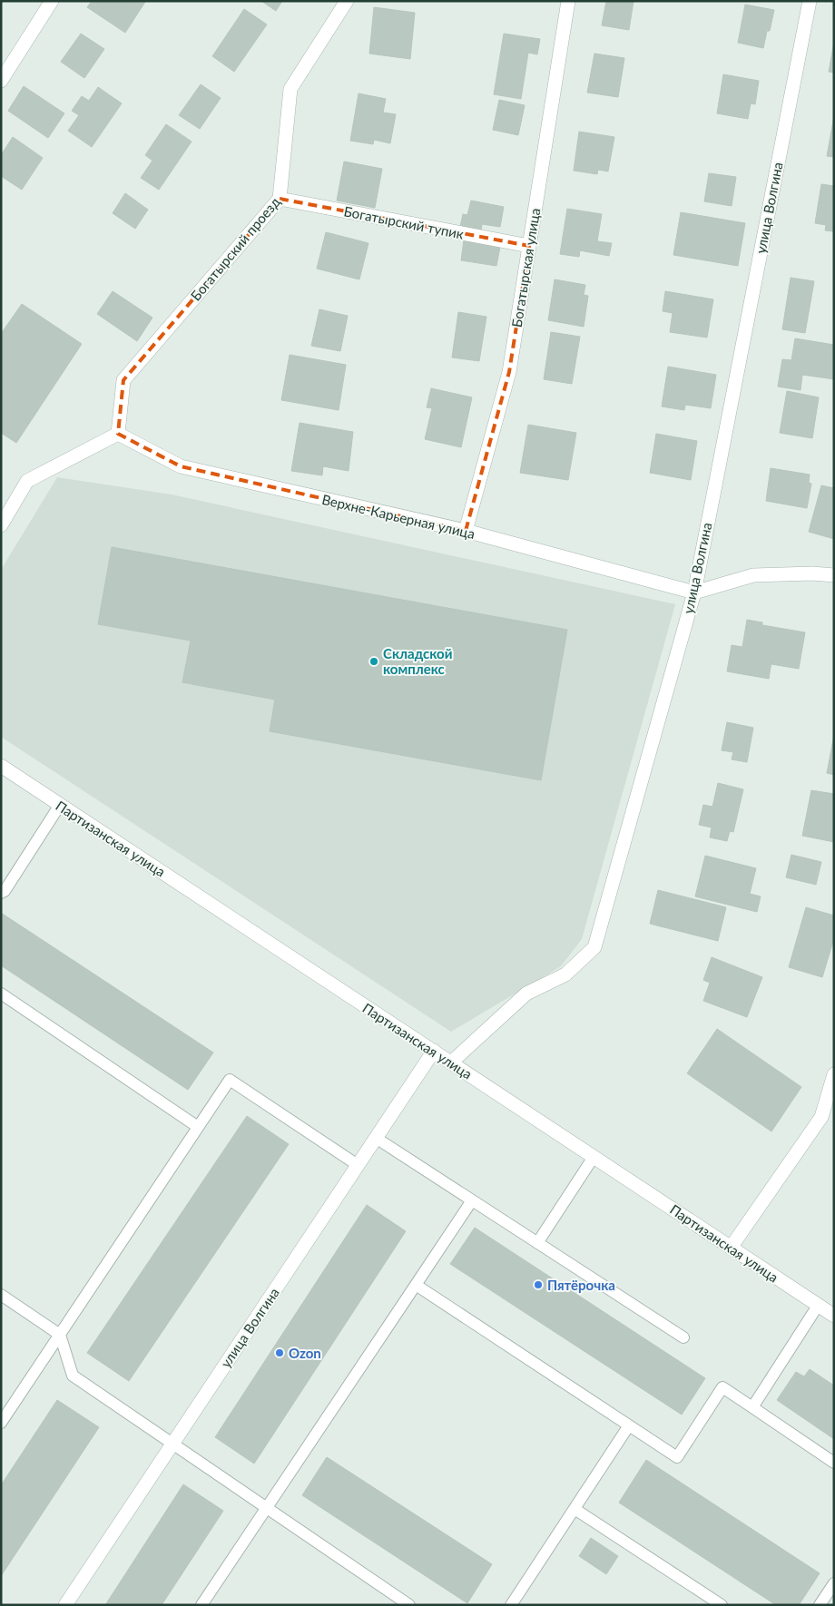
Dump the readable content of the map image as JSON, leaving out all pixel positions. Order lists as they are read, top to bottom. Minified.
{"streets":{"street":["улица Волгина","Богатырский тупик","Богатырский проезд","Богатырская улица","Верхне-Карьерная улица","Партизанская улица"]},"crossings":[["улица Волгина","Верхне-Карьерная улица"],["улица Волгина","Партизанская улица"],["Богатырский тупик","Богатырский проезд"],["Богатырский тупик","Богатырская улица"],["Богатырский проезд","Верхне-Карьерная улица"],["Богатырская улица","Верхне-Карьерная улица"]],"places":["Складской комплекс","Пятёрочка","Ozon"]}
